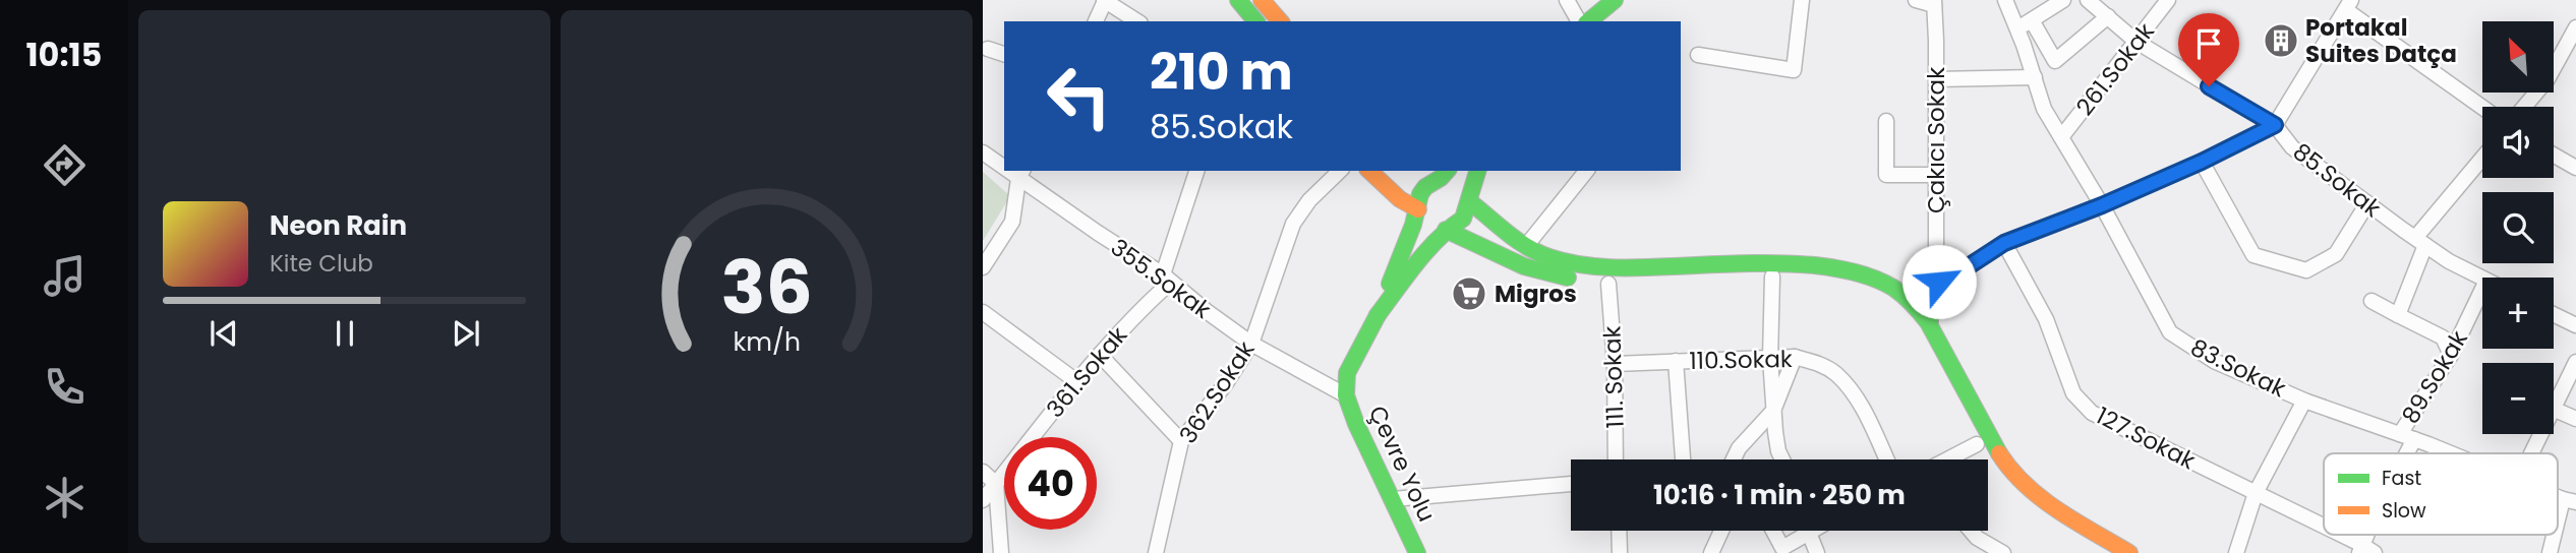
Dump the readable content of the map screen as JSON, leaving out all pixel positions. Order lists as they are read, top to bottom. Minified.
{"streets":{"main road":["Çevre Yolu"],"street":["261.Sokak","Çakıcı Sokak","85.Sokak","355.Sokak","110.Sokak","83.Sokak","361.Sokak","111. Sokak","89.Sokak","362.Sokak","127.Sokak"]},"crossings":[["261.Sokak","85.Sokak"],["261.Sokak","83.Sokak"],["355.Sokak","361.Sokak"],["355.Sokak","362.Sokak"],["355.Sokak","Çevre Yolu"],["110.Sokak","111. Sokak"],["83.Sokak","89.Sokak"]],"places":{"building":["Portakal Suites Datça"],"supermarket":["Migros"]},"legend":["Fast","Slow"],"north":"top left","page":{"tabs":"10:15","map_buttons":["+","−"],"turn":["210 m","85.Sokak"],"song":["Neon Rain","Kite Club"],"limit":"40","trip":"10:16 · 1 min · 250 m","gauge":["36","km/h"]}}
